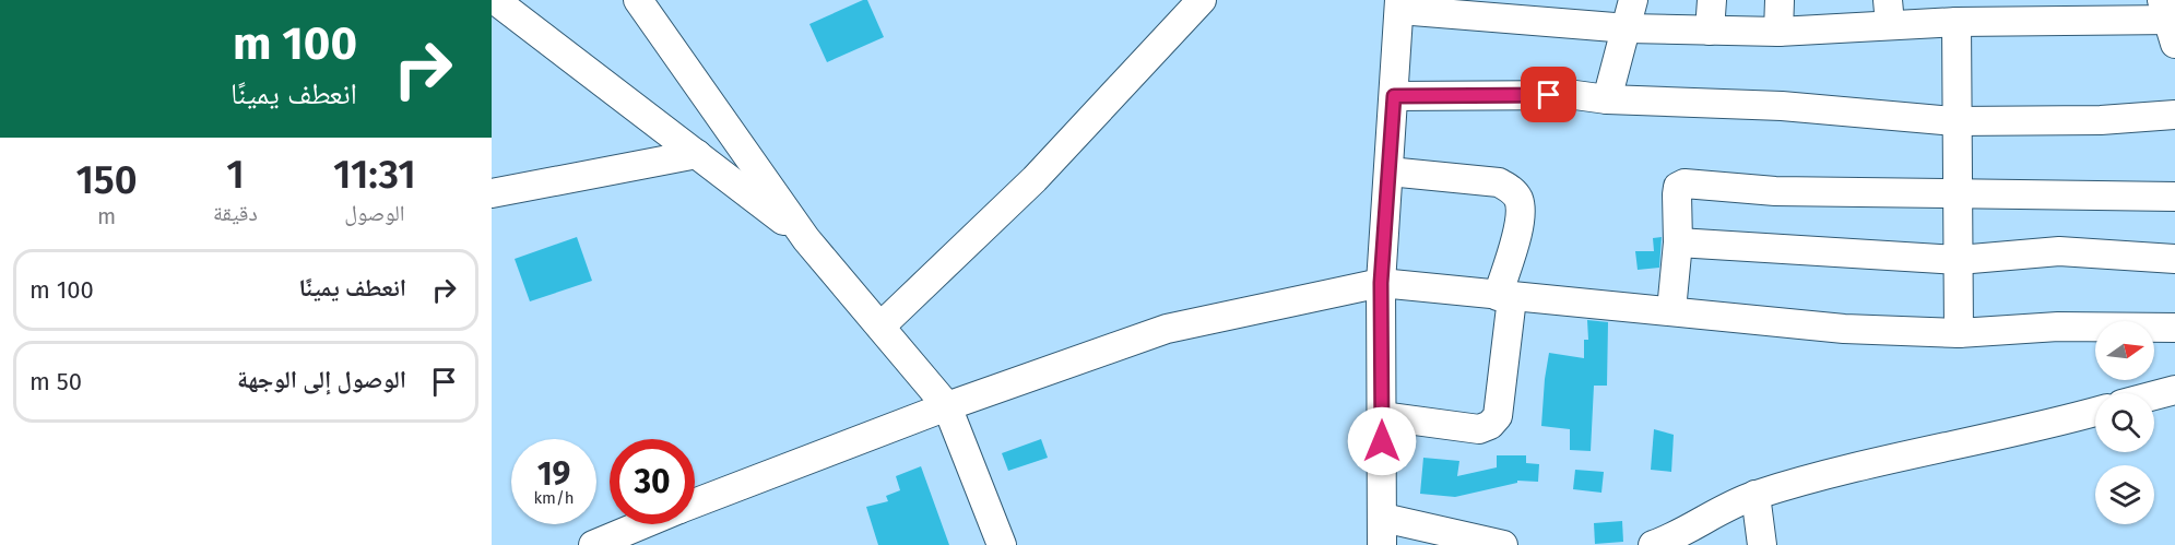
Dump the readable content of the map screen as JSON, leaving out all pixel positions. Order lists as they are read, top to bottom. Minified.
{"north":"right","page":{"turn":["100 m","انعطف يمينًا"],"eta":["11:31","الوصول","1","دقيقة","150","m"],"list":[{"name":"انعطف يمينًا","value":"100 m"},{"name":"الوصول إلى الوجهة","value":"50 m"}],"speed":"19 km/h","limit":"30"}}
